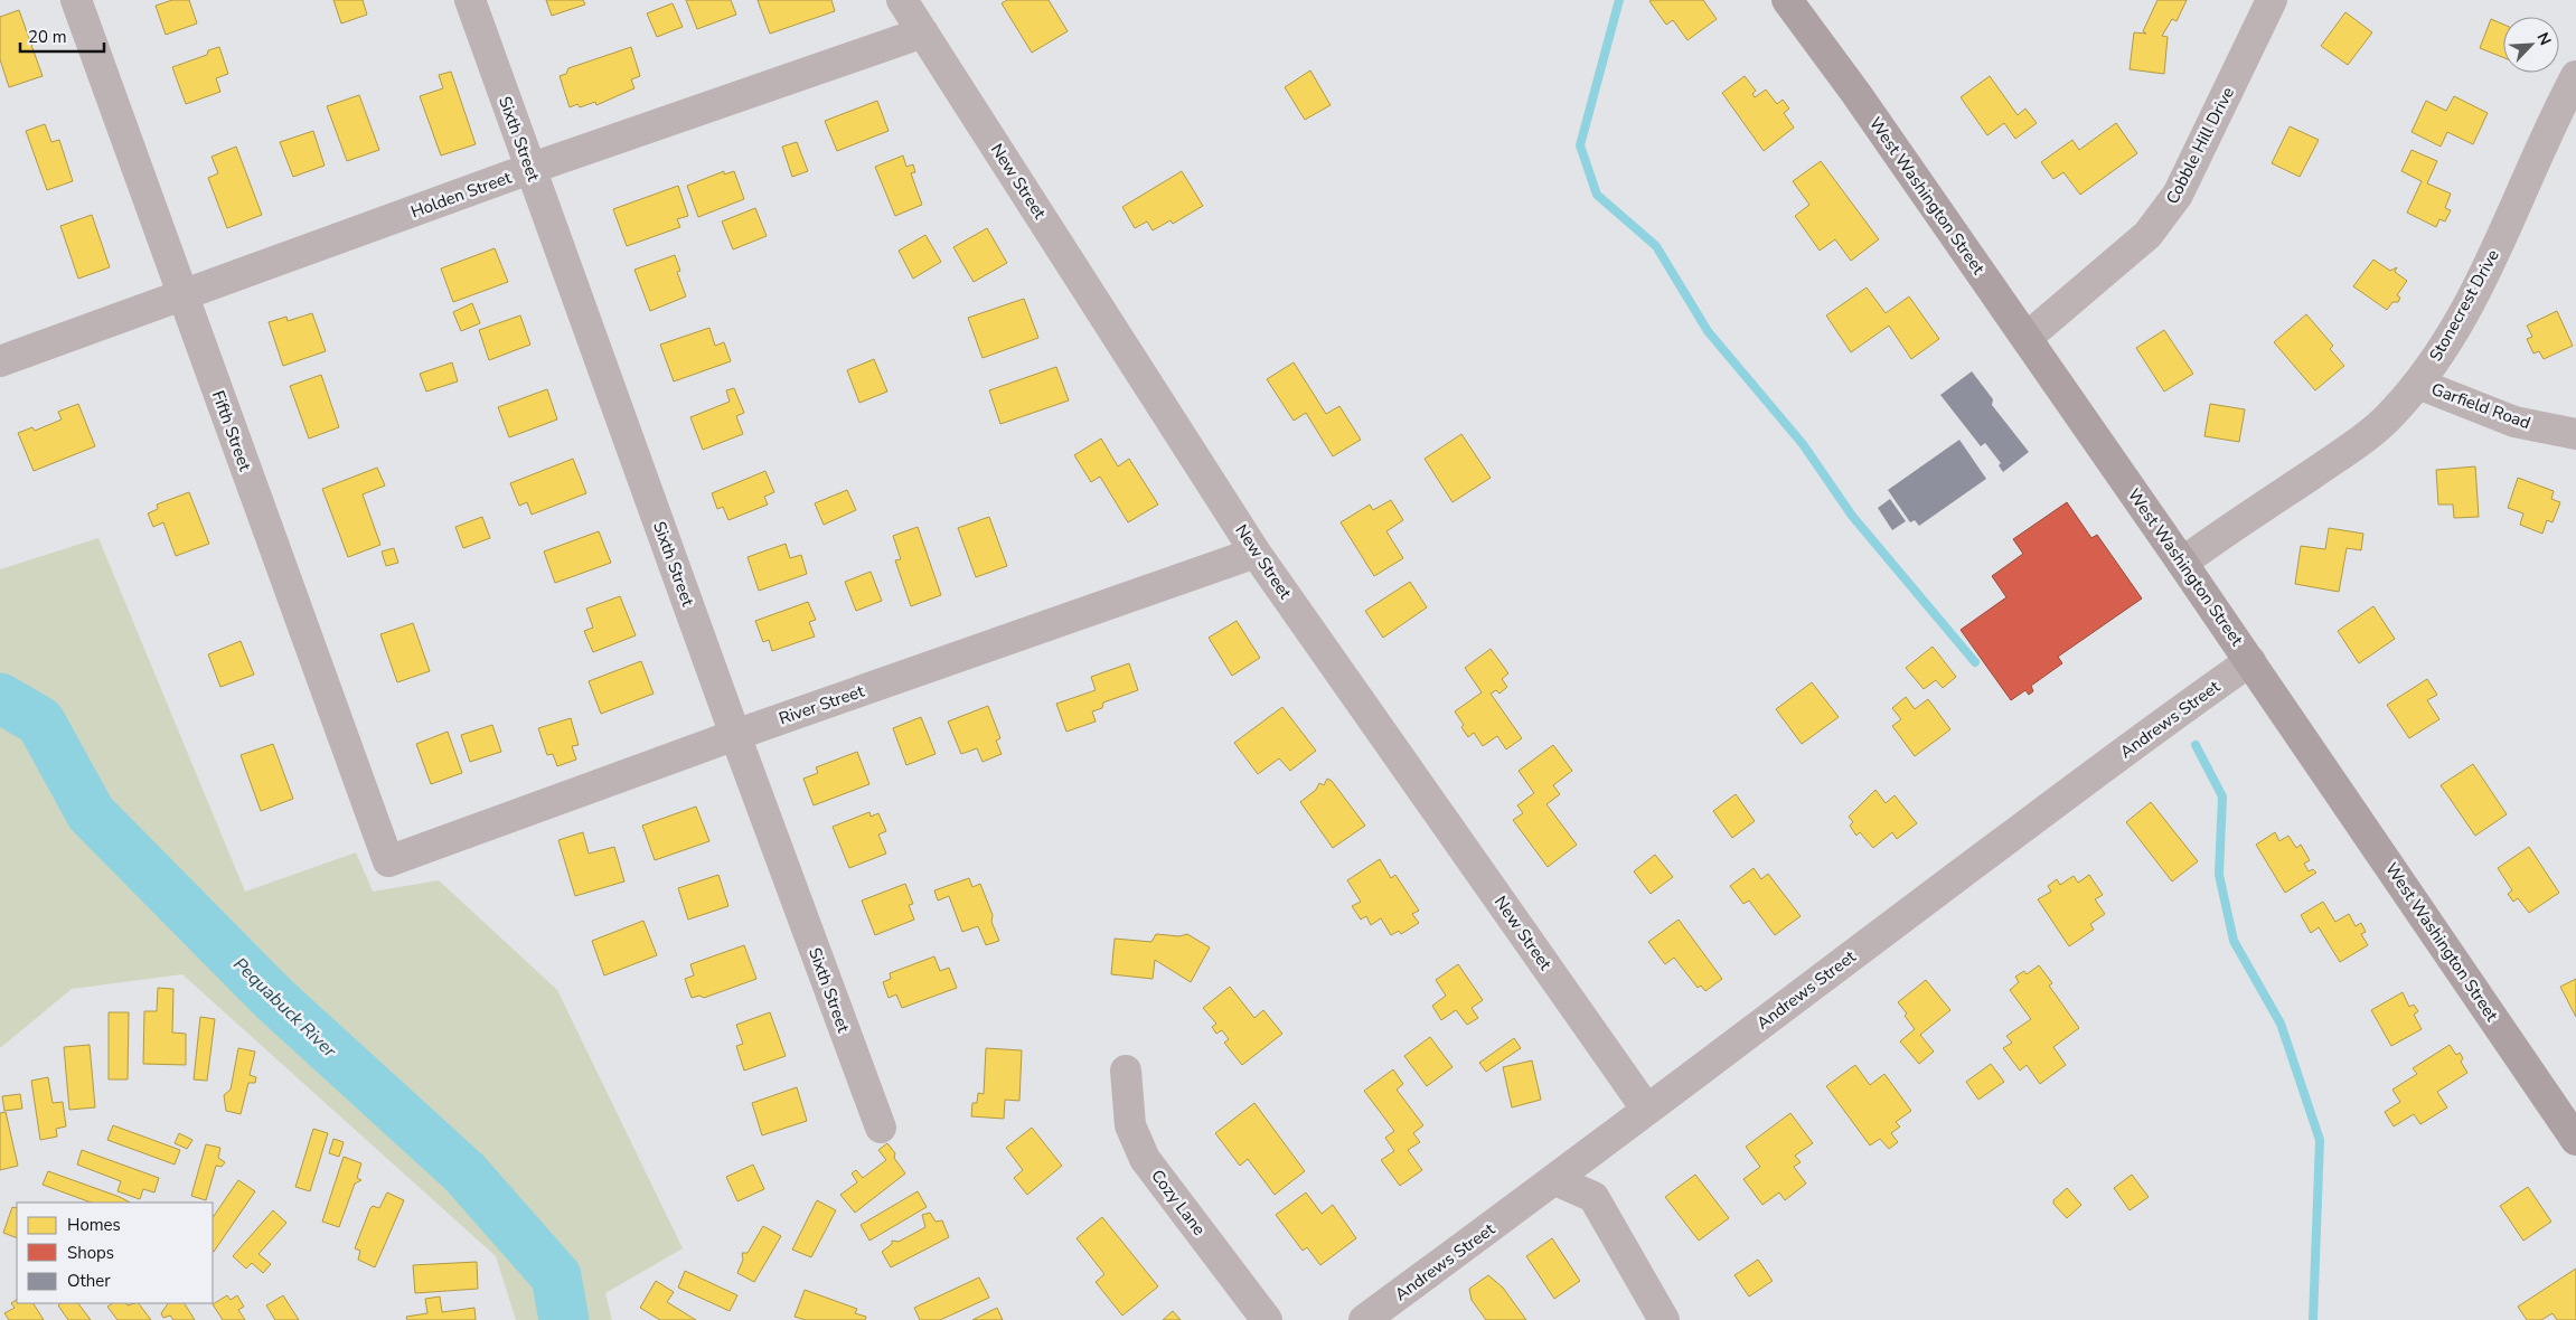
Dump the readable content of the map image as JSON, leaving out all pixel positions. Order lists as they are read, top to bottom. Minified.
{"streets":{"main road":["West Washington Street"],"street":["Sixth Street","Cobble Hill Drive","New Street","Holden Street","Stonecrest Drive","Garfield Road","Fifth Street","River Street","Andrews Street","Cozy Lane"]},"crossings":[["Sixth Street","Holden Street"],["Sixth Street","River Street"],["Cobble Hill Drive","West Washington Street"],["New Street","Holden Street"],["New Street","River Street"],["New Street","Andrews Street"],["Holden Street","Fifth Street"],["West Washington Street","Stonecrest Drive"],["West Washington Street","Andrews Street"],["Stonecrest Drive","Garfield Road"],["Fifth Street","River Street"]],"water":["Pequabuck River"],"legend":["Homes","Shops","Other"],"scale_bar":"20 m","north":"top right"}
